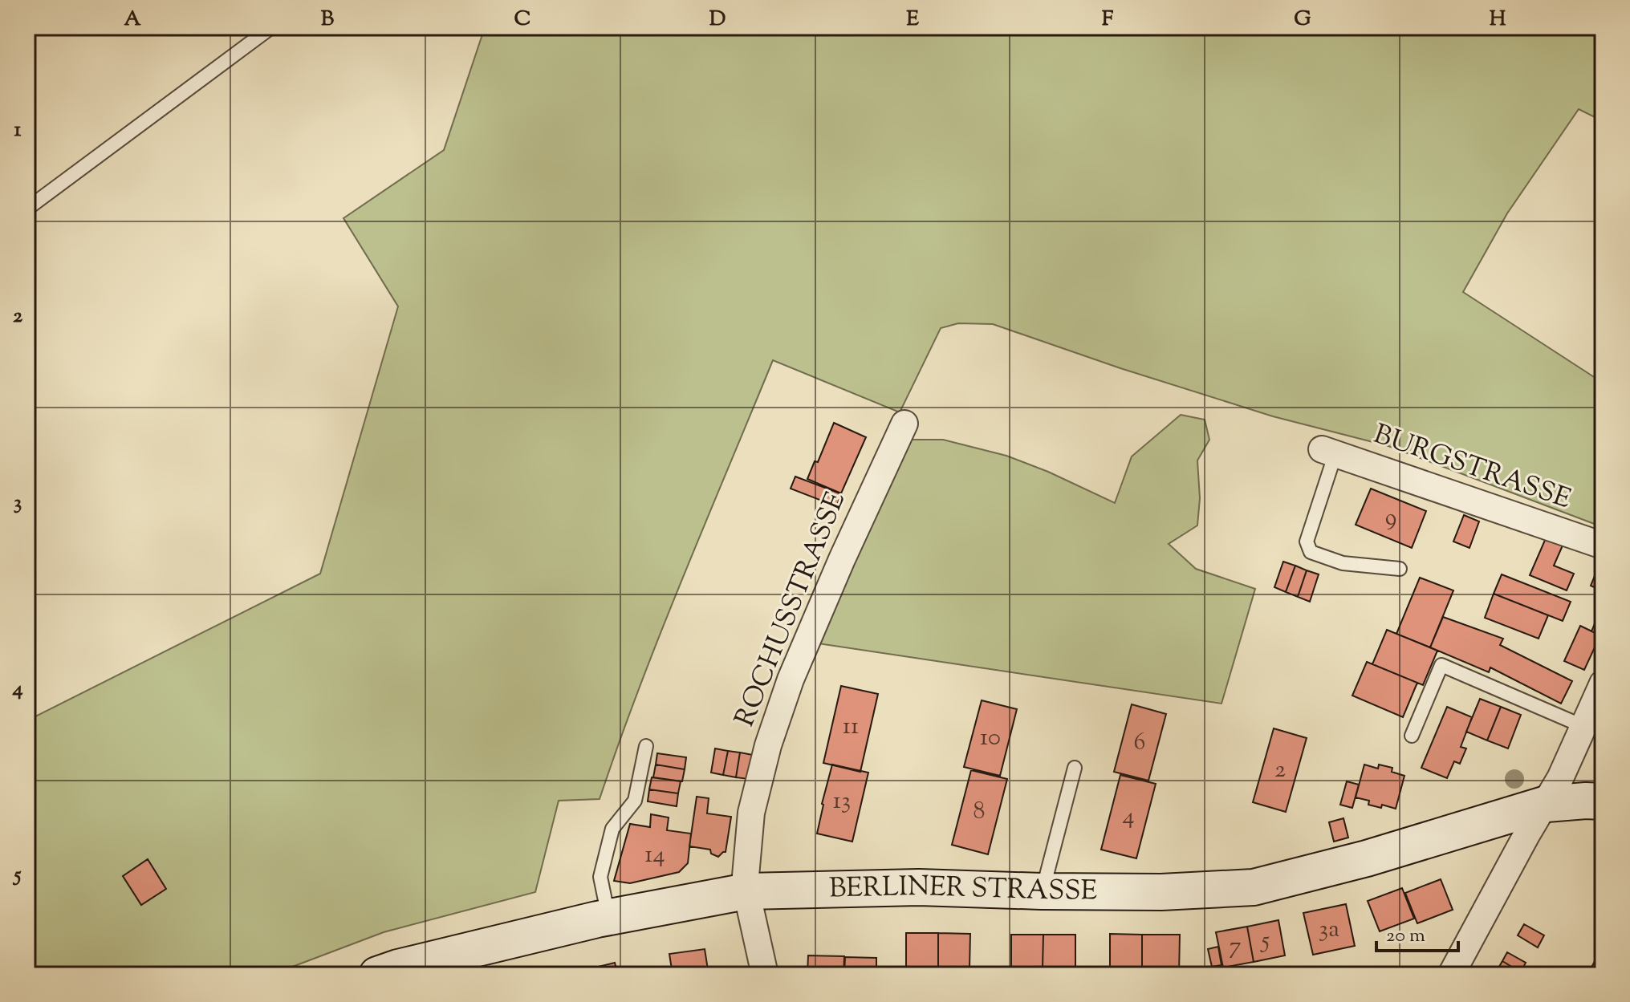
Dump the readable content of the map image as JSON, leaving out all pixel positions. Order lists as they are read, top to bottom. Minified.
{"streets":{"street":["BURGSTRASSE","ROCHUSSTRASSE","BERLINER STRASSE"]},"crossings":[["ROCHUSSTRASSE","BERLINER STRASSE"]],"house_numbers":["9","11","10","6","2","13","8","4","14","3a","5","7"],"scale_bar":"20 m","grid":{"columns":["A","B","C","D","E","F","G","H"],"rows":["1","2","3","4","5"]}}
